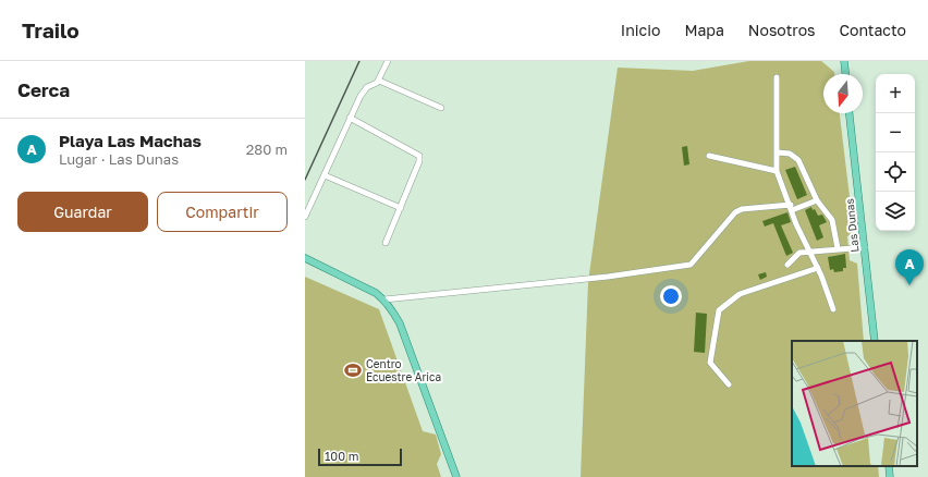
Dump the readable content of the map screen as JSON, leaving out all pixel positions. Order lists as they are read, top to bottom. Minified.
{"streets":{"main road":["Las Dunas"]},"places":{"sports":["Centro Ecuestre Arica"]},"scale_bar":"100 m","north":"bottom","page":{"header":"Trailo","nav":["Inicio","Mapa","Nosotros","Contacto"],"heading":"Cerca","map_buttons":["+","−"],"list":[{"mark":"A","name":"Playa Las Machas","note":"Lugar · Las Dunas","value":"280 m"}],"buttons":["Guardar","Compartir"],"pins":"A","scale":"100 m"}}
